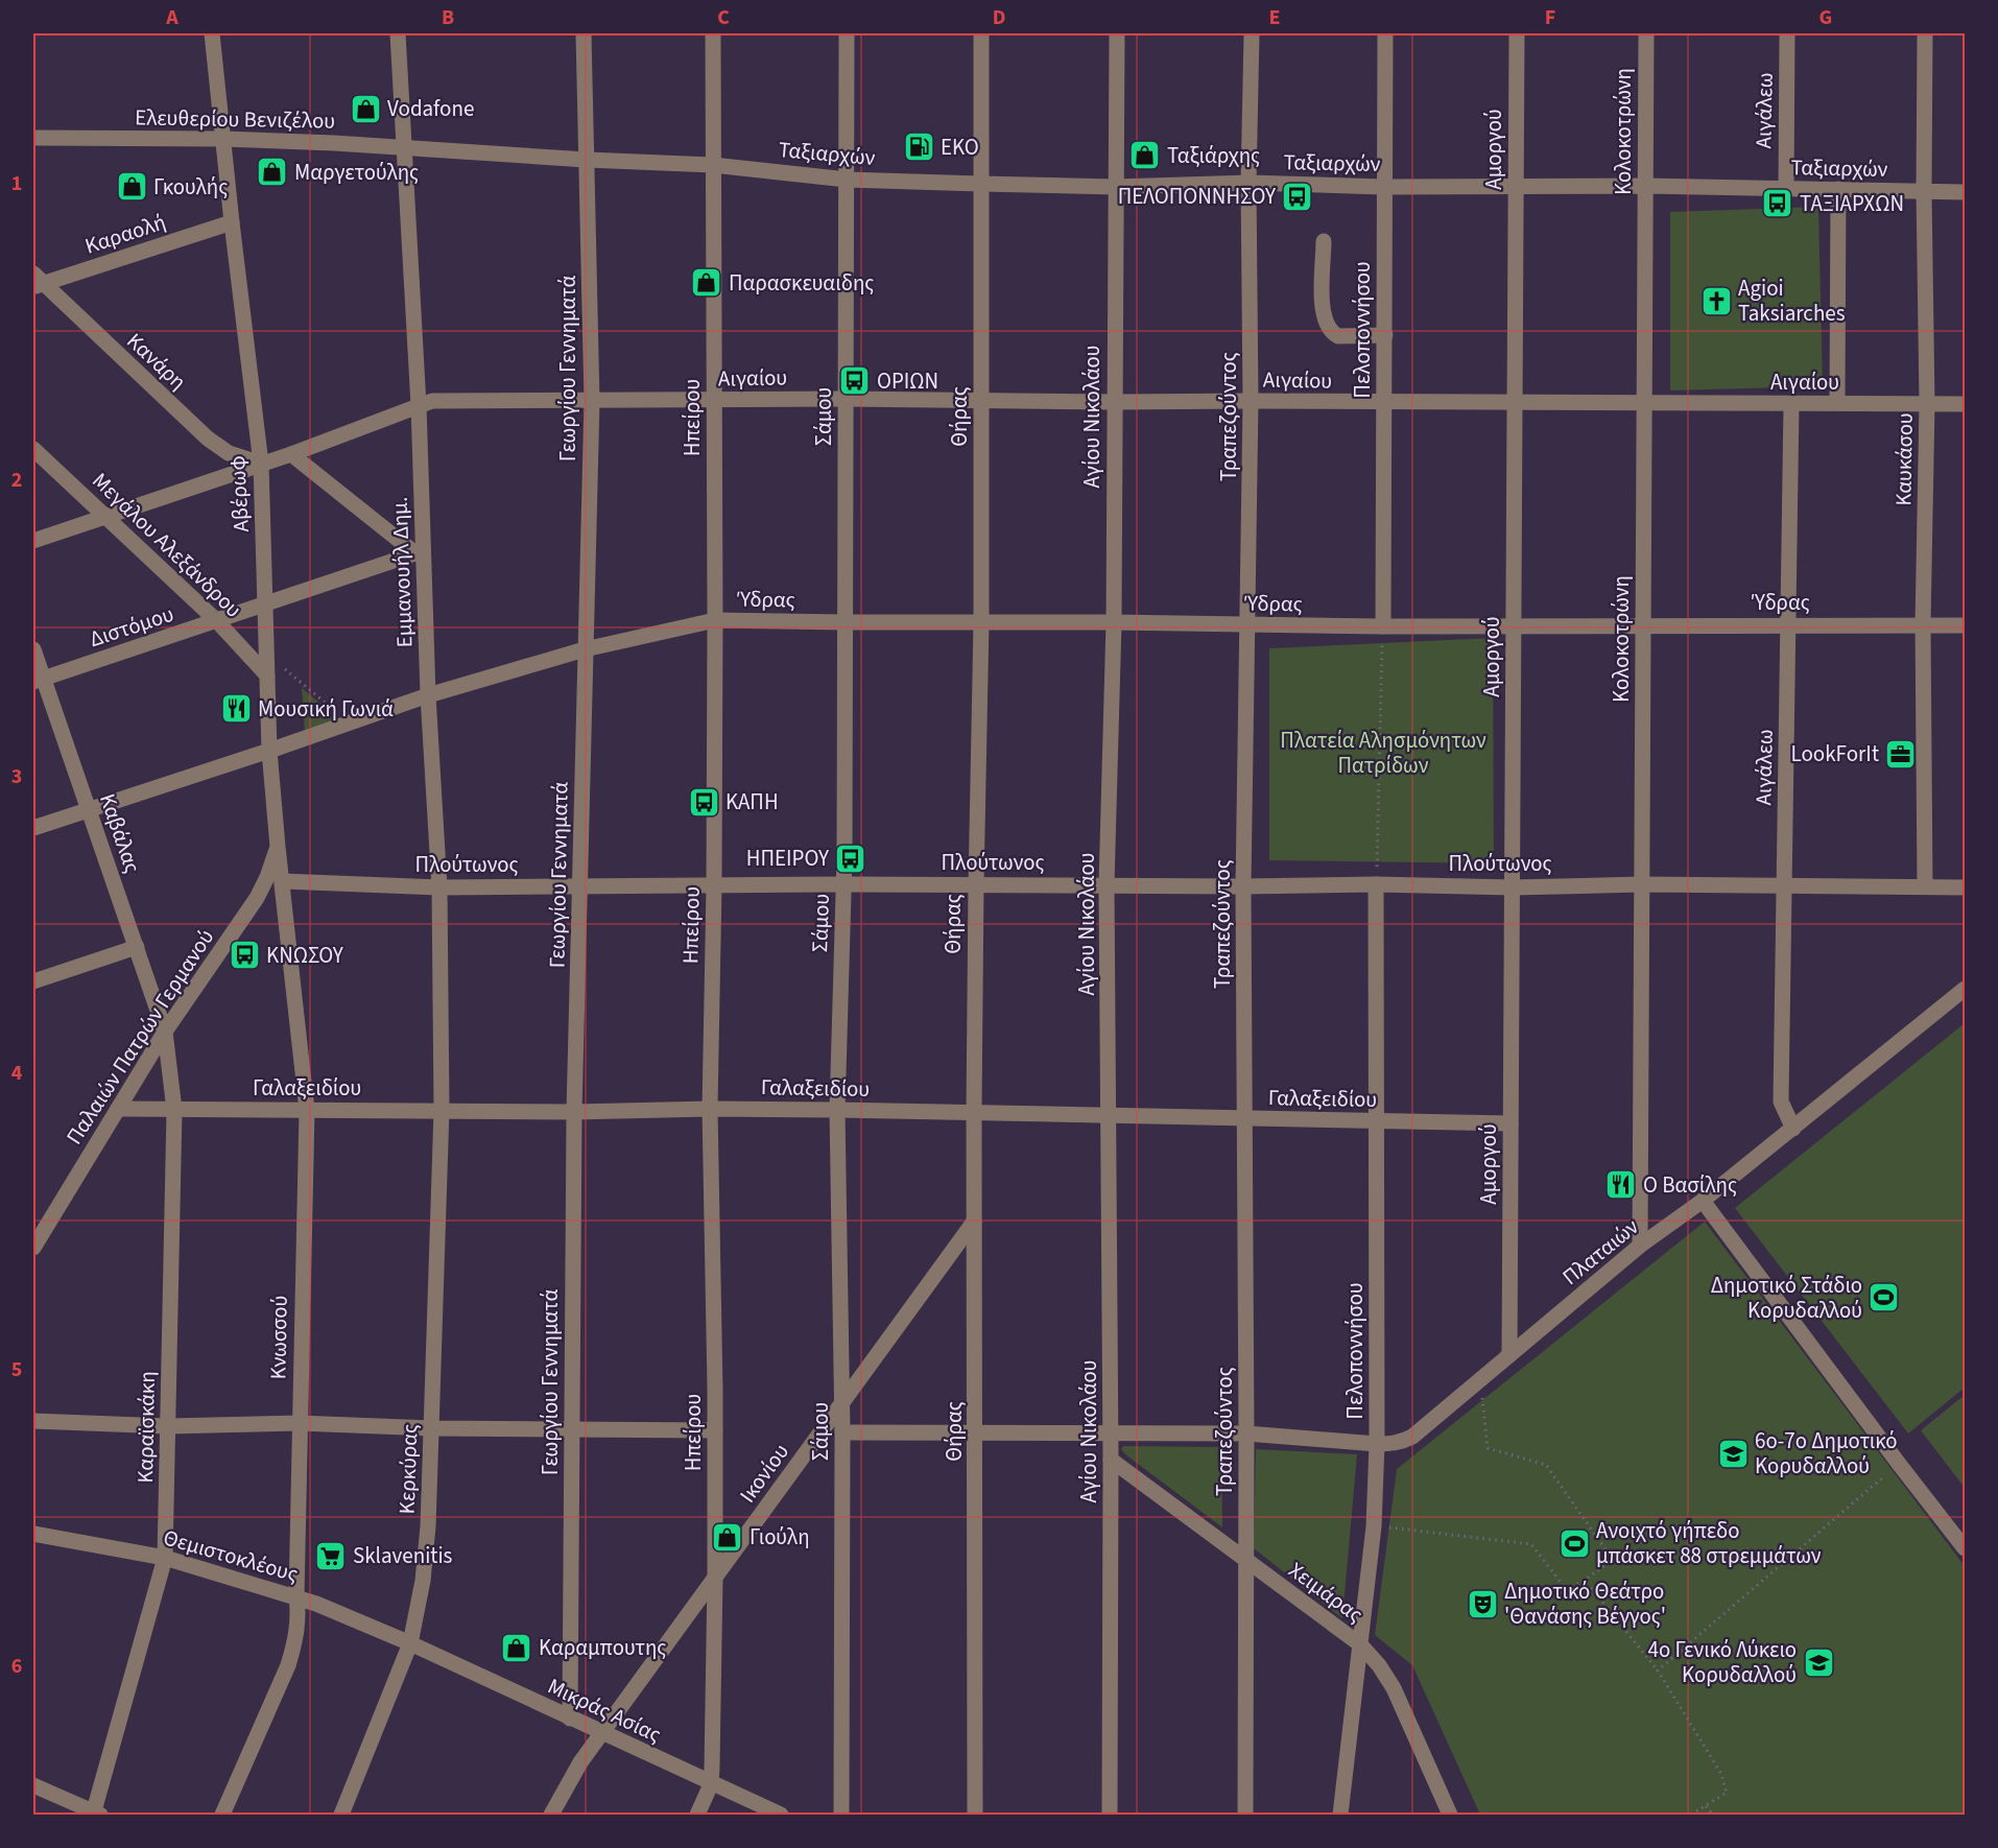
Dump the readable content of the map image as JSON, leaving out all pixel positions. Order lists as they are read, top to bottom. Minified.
{"streets":{"street":["Αιγάλεω","Ελευθερίου Βενιζέλου","Κολοκοτρώνη","Αμοργού","Ταξιαρχών","Καραολή","Πελοποννήσου","Κανάρη","Γεωργίου Γεννηματά","Αιγαίου","Σάμου","Θήρας","Αγίου Νικολάου","Τραπεζούντος","Ηπείρου","Καυκάσου","Αβέρωφ","Μεγάλου Αλεξάνδρου","Εμμανουήλ Δημ.","Ύδρας","Διστόμου","Καβάλας","Πλούτωνος","Παλαιών Πατρών Γερμανού","Γαλαξειδίου","Πλαταιών","Κνωσσού","Καραϊσκάκη","Κερκύρας","Ικονίου","Θεμιστοκλέους","Χειμάρας","Μικράς Ασίας"]},"crossings":[["Αιγάλεω","Ταξιαρχών"],["Αιγάλεω","Αιγαίου"],["Αιγάλεω","Ύδρας"],["Αιγάλεω","Πλούτωνος"],["Αιγάλεω","Πλαταιών"],["Ελευθερίου Βενιζέλου","Ταξιαρχών"],["Ελευθερίου Βενιζέλου","Γεωργίου Γεννηματά"],["Ελευθερίου Βενιζέλου","Αβέρωφ"],["Ελευθερίου Βενιζέλου","Εμμανουήλ Δημ."],["Κολοκοτρώνη","Ταξιαρχών"],["Κολοκοτρώνη","Αιγαίου"],["Κολοκοτρώνη","Ύδρας"],["Κολοκοτρώνη","Πλούτωνος"],["Κολοκοτρώνη","Πλαταιών"],["Αμοργού","Ταξιαρχών"],["Αμοργού","Αιγαίου"],["Αμοργού","Ύδρας"],["Αμοργού","Πλούτωνος"],["Αμοργού","Γαλαξειδίου"],["Αμοργού","Πλαταιών"],["Ταξιαρχών","Πελοποννήσου"],["Ταξιαρχών","Γεωργίου Γεννηματά"],["Ταξιαρχών","Σάμου"],["Ταξιαρχών","Θήρας"],["Ταξιαρχών","Αγίου Νικολάου"],["Ταξιαρχών","Τραπεζούντος"],["Ταξιαρχών","Ηπείρου"],["Ταξιαρχών","Καυκάσου"],["Καραολή","Κανάρη"],["Καραολή","Αβέρωφ"],["Πελοποννήσου","Αιγαίου"],["Πελοποννήσου","Ύδρας"],["Πελοποννήσου","Πλούτωνος"],["Πελοποννήσου","Γαλαξειδίου"],["Πελοποννήσου","Πλαταιών"],["Πελοποννήσου","Χειμάρας"],["Κανάρη","Αιγαίου"],["Κανάρη","Αβέρωφ"],["Γεωργίου Γεννηματά","Αιγαίου"],["Γεωργίου Γεννηματά","Ύδρας"],["Γεωργίου Γεννηματά","Πλούτωνος"],["Γεωργίου Γεννηματά","Γαλαξειδίου"],["Γεωργίου Γεννηματά","Μικράς Ασίας"],["Αιγαίου","Σάμου"],["Αιγαίου","Θήρας"],["Αιγαίου","Αγίου Νικολάου"],["Αιγαίου","Τραπεζούντος"],["Αιγαίου","Ηπείρου"],["Αιγαίου","Καυκάσου"],["Αιγαίου","Αβέρωφ"],["Αιγαίου","Μεγάλου Αλεξάνδρου"],["Αιγαίου","Εμμανουήλ Δημ."],["Σάμου","Ύδρας"],["Σάμου","Πλούτωνος"],["Σάμου","Γαλαξειδίου"],["Σάμου","Πλαταιών"],["Σάμου","Ικονίου"],["Θήρας","Ύδρας"],["Θήρας","Πλούτωνος"],["Θήρας","Γαλαξειδίου"],["Θήρας","Πλαταιών"],["Θήρας","Ικονίου"],["Αγίου Νικολάου","Ύδρας"],["Αγίου Νικολάου","Πλούτωνος"],["Αγίου Νικολάου","Γαλαξειδίου"],["Αγίου Νικολάου","Πλαταιών"],["Αγίου Νικολάου","Χειμάρας"],["Τραπεζούντος","Ύδρας"],["Τραπεζούντος","Πλούτωνος"],["Τραπεζούντος","Γαλαξειδίου"],["Τραπεζούντος","Πλαταιών"],["Τραπεζούντος","Χειμάρας"],["Ηπείρου","Ύδρας"],["Ηπείρου","Πλούτωνος"],["Ηπείρου","Γαλαξειδίου"],["Ηπείρου","Ικονίου"],["Ηπείρου","Μικράς Ασίας"],["Καυκάσου","Ύδρας"],["Καυκάσου","Πλούτωνος"],["Αβέρωφ","Μεγάλου Αλεξάνδρου"],["Αβέρωφ","Ύδρας"],["Αβέρωφ","Διστόμου"],["Αβέρωφ","Παλαιών Πατρών Γερμανού"],["Αβέρωφ","Κνωσσού"],["Μεγάλου Αλεξάνδρου","Διστόμου"],["Εμμανουήλ Δημ.","Ύδρας"],["Εμμανουήλ Δημ.","Διστόμου"],["Εμμανουήλ Δημ.","Πλούτωνος"],["Εμμανουήλ Δημ.","Γαλαξειδίου"],["Εμμανουήλ Δημ.","Κερκύρας"],["Ύδρας","Καβάλας"],["Διστόμου","Καβάλας"],["Καβάλας","Παλαιών Πατρών Γερμανού"],["Καβάλας","Καραϊσκάκη"],["Πλούτωνος","Κνωσσού"],["Παλαιών Πατρών Γερμανού","Γαλαξειδίου"],["Παλαιών Πατρών Γερμανού","Κνωσσού"],["Παλαιών Πατρών Γερμανού","Καραϊσκάκη"],["Γαλαξειδίου","Κνωσσού"],["Γαλαξειδίου","Καραϊσκάκη"],["Γαλαξειδίου","Κερκύρας"],["Κνωσσού","Θεμιστοκλέους"],["Καραϊσκάκη","Θεμιστοκλέους"],["Κερκύρας","Θεμιστοκλέους"],["Κερκύρας","Μικράς Ασίας"],["Ικονίου","Μικράς Ασίας"],["Θεμιστοκλέους","Μικράς Ασίας"]],"parks":["Πλατεία Αλησμόνητων Πατρίδων"],"places":{"shop":["Vodafone","Ταξιάρχης","Μαργετούλης","Γκουλής","Παρασκευαιδης","Γιούλη","Καραμπουτης"],"fuel station":["EKO"],"bus stop":["ΠΕΛΟΠΟΝΝΗΣΟΥ","ΤΑΞΙΑΡΧΩΝ","ΟΡΙΩΝ","ΚΑΠΗ","ΗΠΕΙΡΟΥ","ΚΝΩΣΟΥ"],"church":["Agioi Taksiarches"],"restaurant":["Μουσική Γωνιά","Ο Βασίλης"],"office":["LookForIt"],"sports":["Δημοτικό Στάδιο Κορυδαλλού","Ανοιχτό γήπεδο μπάσκετ 88 στρεμμάτων"],"school or university":["6ο-7ο Δημοτικό Κορυδαλλού","4ο Γενικό Λύκειο Κορυδαλλού"],"supermarket":["Sklavenitis"],"theatre":["Δημοτικό Θεάτρο 'Θανάσης Βέγγος'"]},"grid":{"columns":["A","B","C","D","E","F","G"],"rows":["1","2","3","4","5","6"]}}
